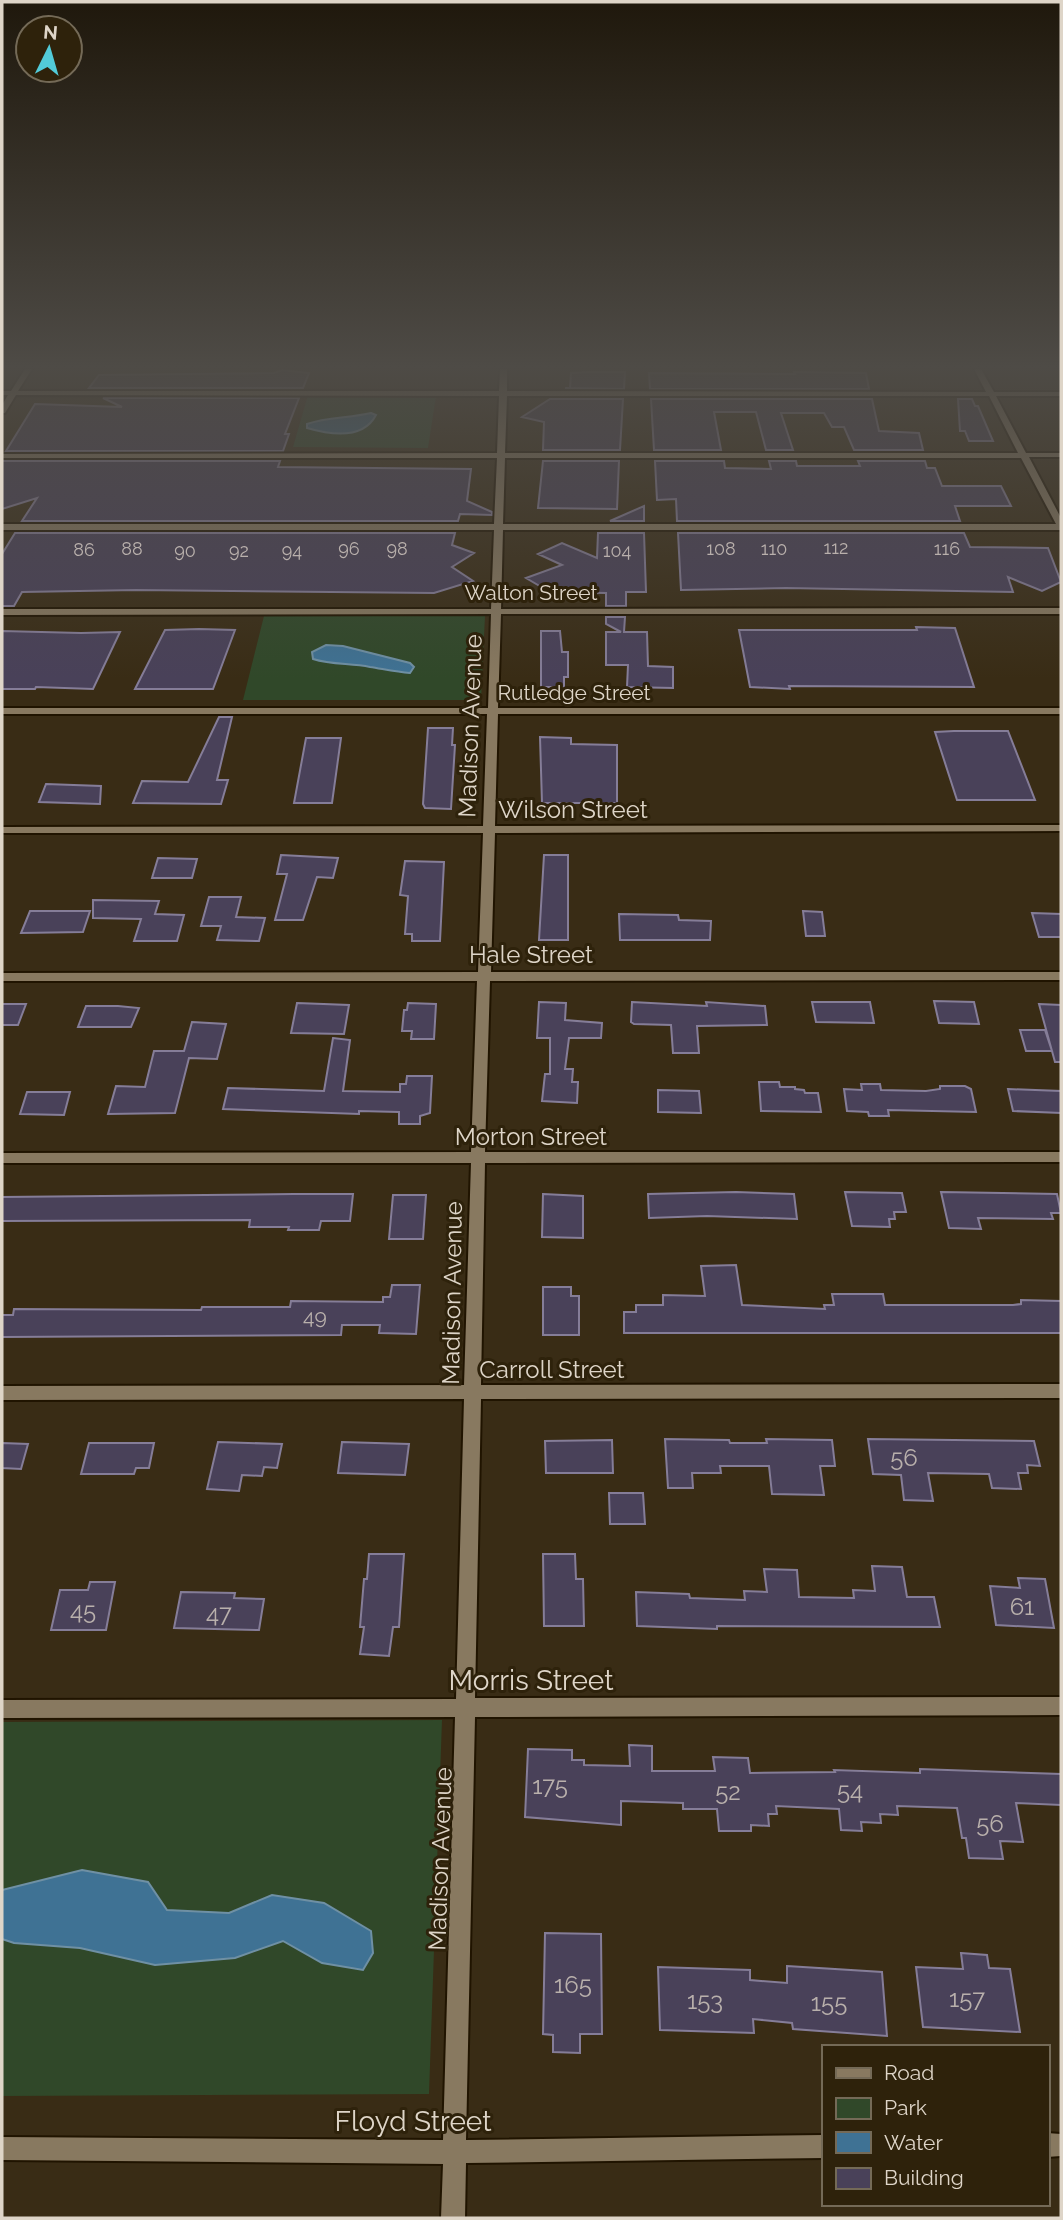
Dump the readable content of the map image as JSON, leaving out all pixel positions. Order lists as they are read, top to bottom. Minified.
{"streets":{"street":["Walton Street","Rutledge Street","Madison Avenue","Wilson Street","Hale Street","Morton Street","Carroll Street","Morris Street","Floyd Street"]},"crossings":[["Walton Street","Madison Avenue"],["Rutledge Street","Madison Avenue"],["Madison Avenue","Wilson Street"],["Madison Avenue","Hale Street"],["Madison Avenue","Morton Street"],["Madison Avenue","Carroll Street"],["Madison Avenue","Morris Street"],["Madison Avenue","Floyd Street"]],"house_numbers":["112","88","96","98","108","110","116","86","90","92","94","104","49","56","61","45","47","175","54","52","56","165","157","153","155"],"legend":["Road","Park","Water","Building"],"north":"top"}
